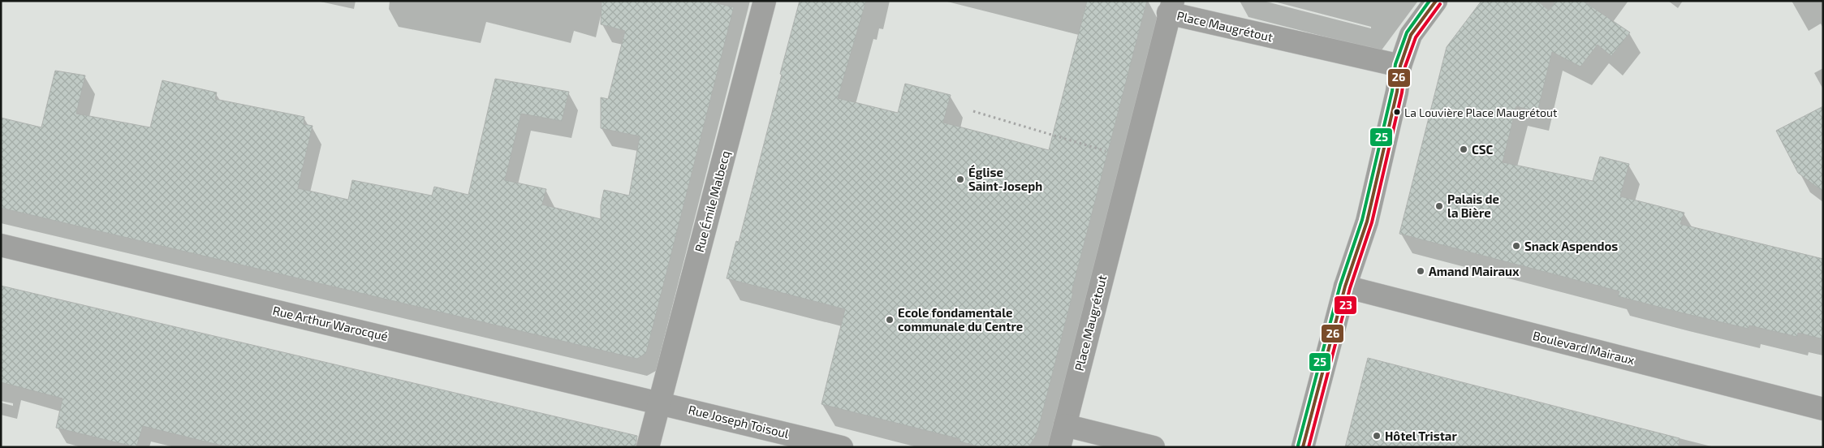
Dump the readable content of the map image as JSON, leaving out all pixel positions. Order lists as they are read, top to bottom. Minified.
{"streets":{"street":["Place Maugrétout","Rue Émile Malbecq","Rue Arthur Warocqué","Boulevard Mairaux","Rue Joseph Toisoul"]},"crossings":[["Rue Émile Malbecq","Rue Arthur Warocqué"],["Rue Émile Malbecq","Rue Joseph Toisoul"],["Rue Arthur Warocqué","Rue Joseph Toisoul"]],"places":["La Louvière Place Maugrétout","CSC","Église Saint-Joseph","Palais de la Bière","Snack Aspendos","Amand Mairaux","Ecole fondamentale communale du Centre","Hôtel Tristar"],"lines":["transit line 26","transit line 25","transit line 23"]}
